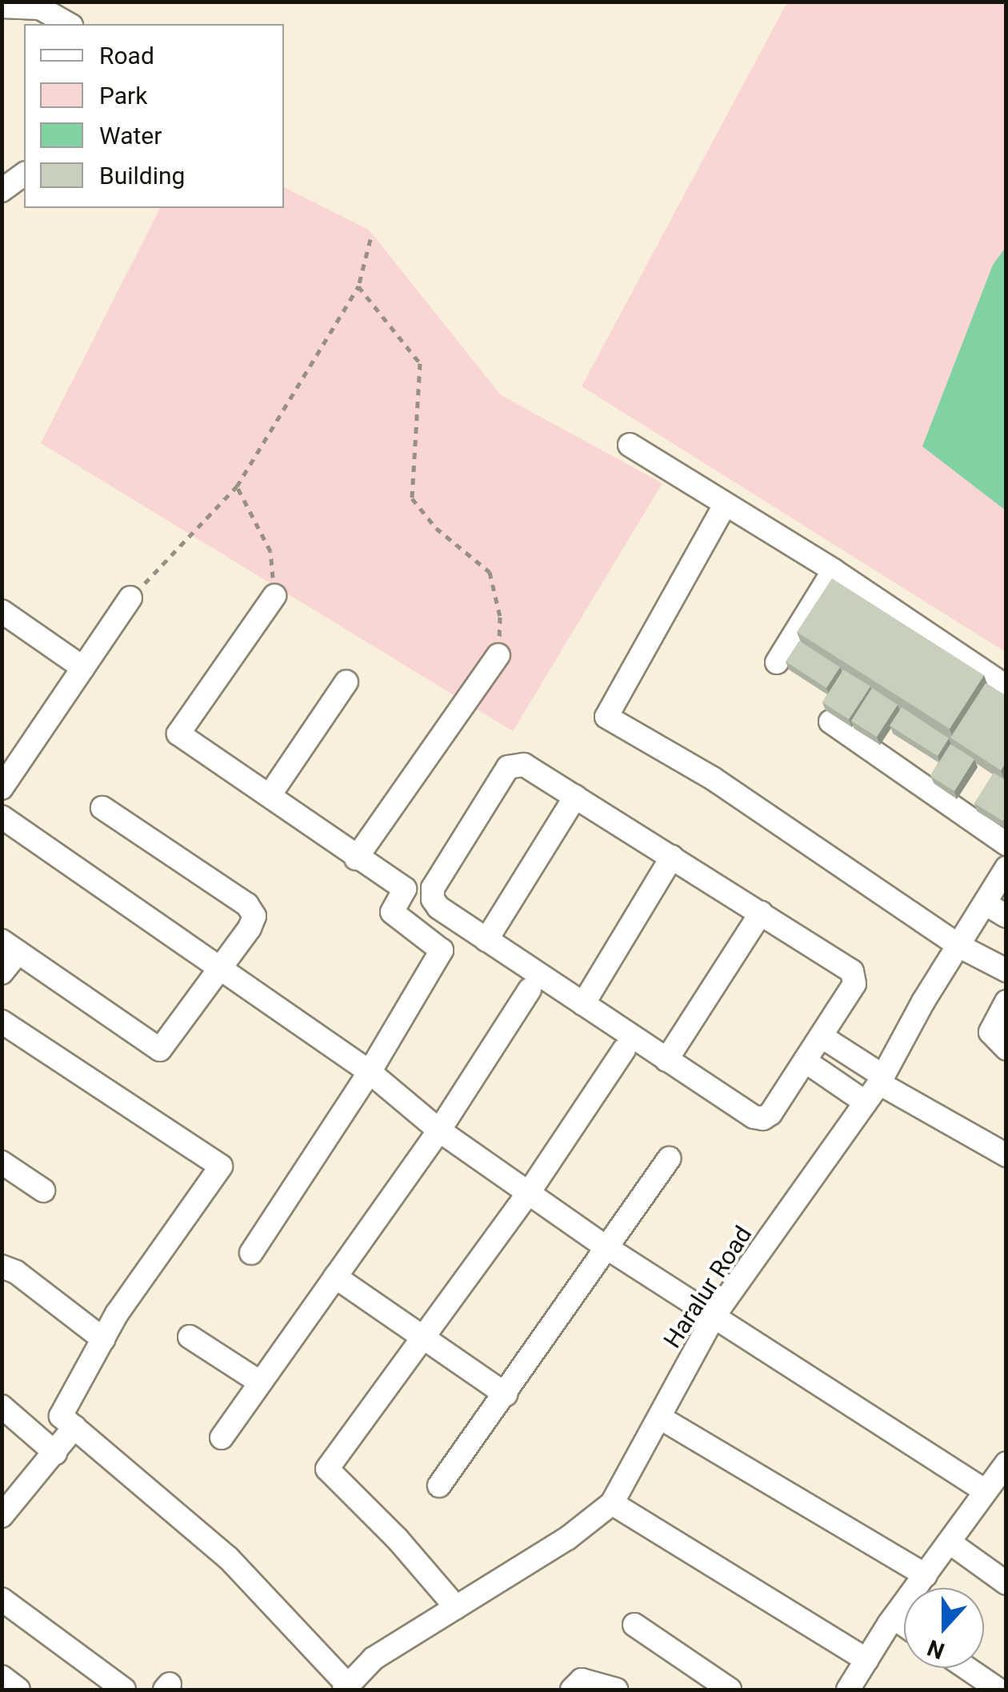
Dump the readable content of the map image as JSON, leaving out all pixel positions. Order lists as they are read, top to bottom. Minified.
{"streets":{"street":["Haralur Road"]},"legend":["Road","Park","Water","Building"],"north":"bottom"}
